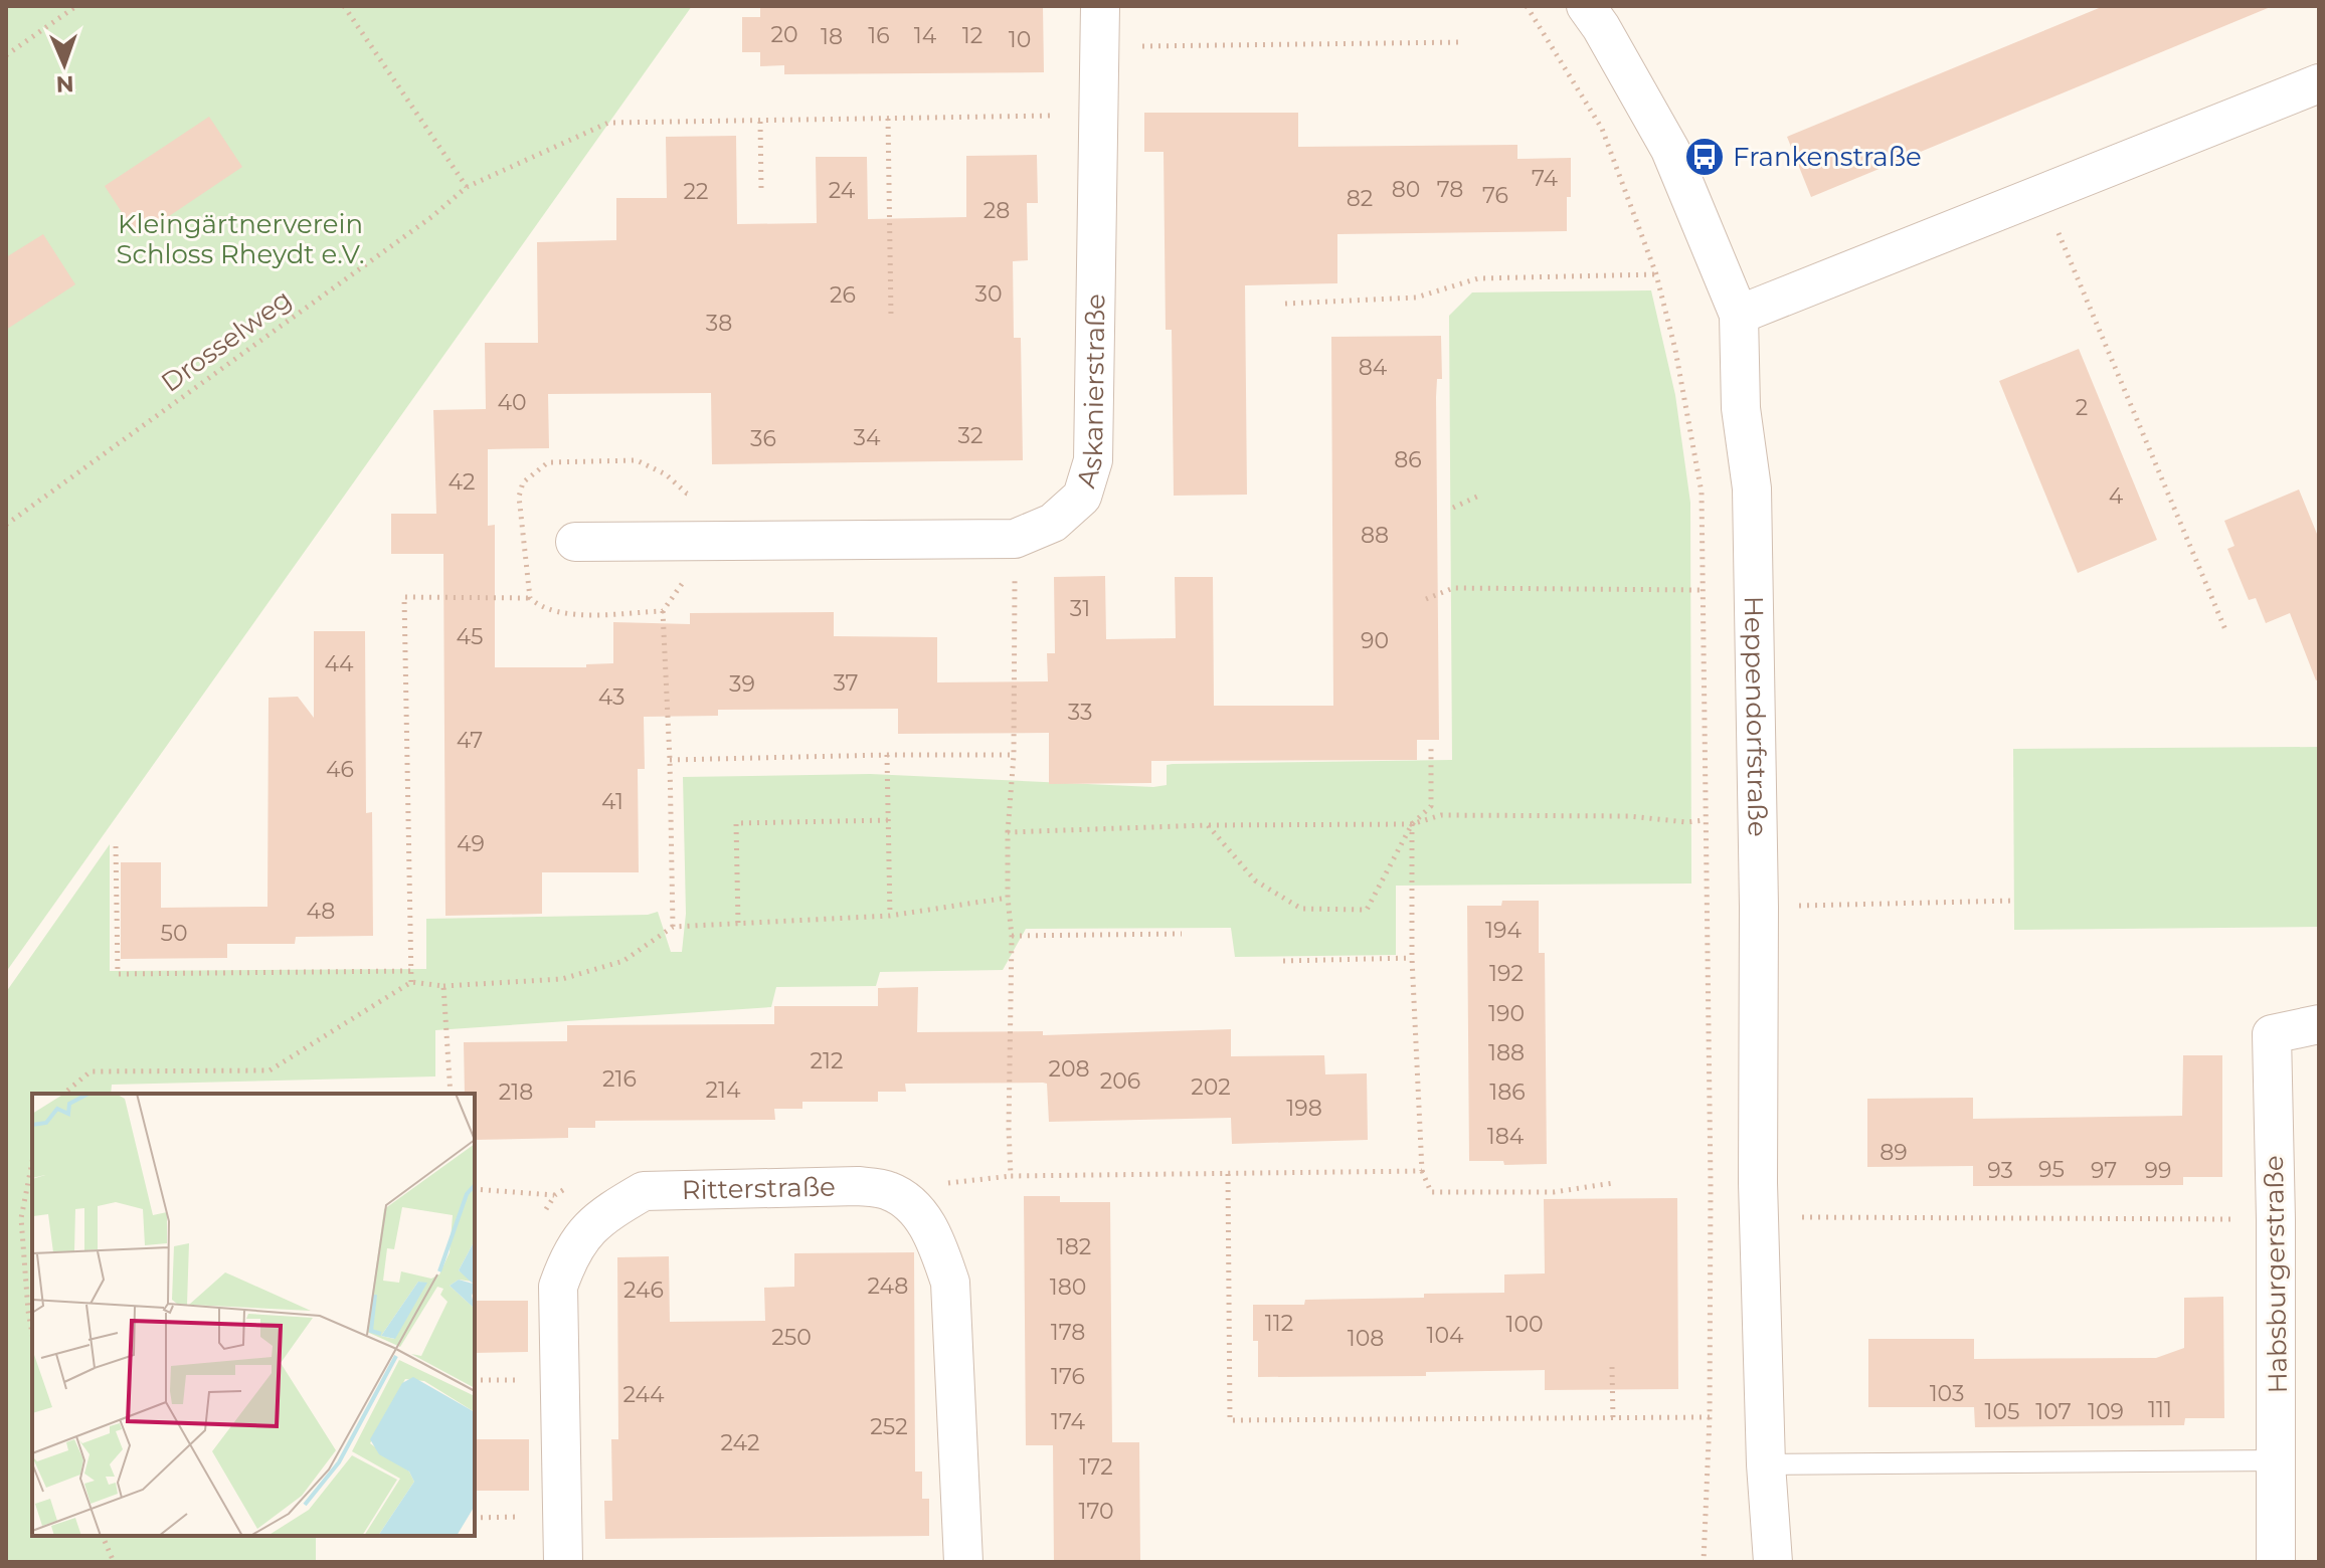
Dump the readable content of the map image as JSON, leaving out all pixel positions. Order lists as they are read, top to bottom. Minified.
{"streets":{"street":["Askanierstraße","Heppendorfstraße","Ritterstraße","Habsburgerstraße"],"path":["Drosselweg"]},"parks":["Kleingärtnerverein Schloss Rheydt e.V."],"places":{"bus stop":["Frankenstraße"]},"house_numbers":["20","16","14","12","18","10","74","80","78","24","22","76","82","28","30","26","38","84","40","2","32","34","36","86","42","4","88","31","45","90","44","37","39","43","33","47","46","41","49","48","194","50","192","190","188","212","208","216","206","202","214","218","186","198","184","89","95","93","97","99","182","248","180","246","112","100","178","104","250","108","176","103","244","111","105","107","109","174","252","242","172","170"],"north":"bottom"}
